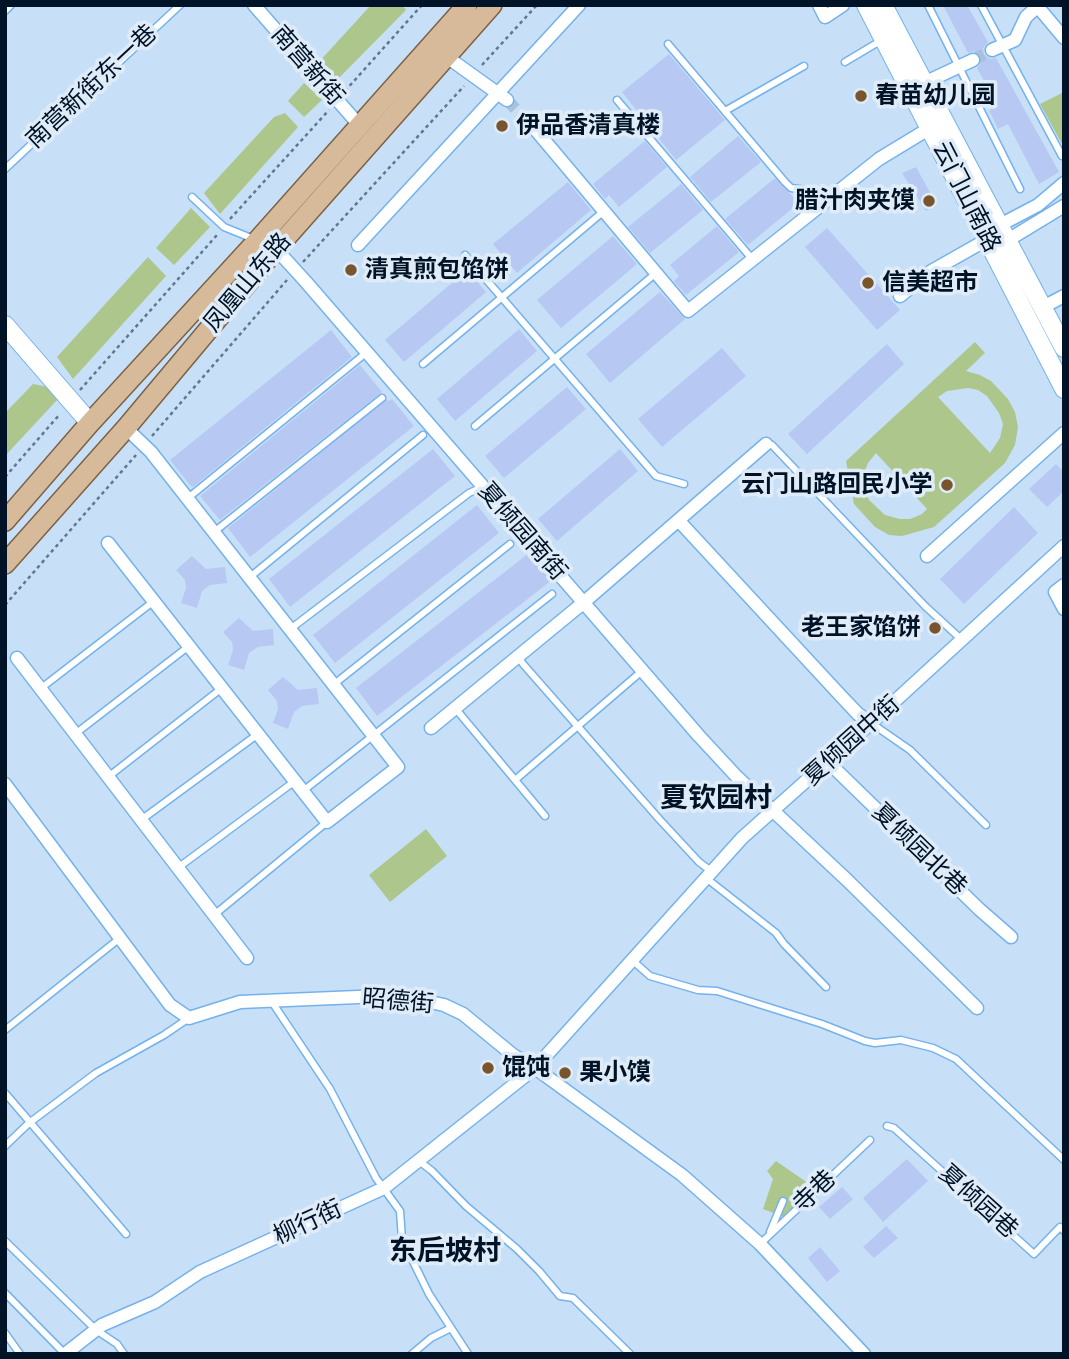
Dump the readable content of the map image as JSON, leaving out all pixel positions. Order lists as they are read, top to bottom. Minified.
{"streets":{"main road":["云门山南路","凤凰山东路"],"street":["南营新街","夏倾园南街","夏倾园中街","夏倾园北巷","昭德街","柳行街"],"lane":["南营新街东一巷","寺巷","夏倾园巷"]},"crossings":[["南营新街","凤凰山东路"],["凤凰山东路","夏倾园南街"],["夏倾园南街","夏倾园中街"],["夏倾园中街","夏倾园北巷"],["夏倾园中街","昭德街"],["夏倾园中街","柳行街"],["昭德街","寺巷"],["昭德街","柳行街"]],"districts":["夏钦园村","东后坡村"],"places":["春苗幼儿园","伊品香清真楼","腊汁肉夹馍","清真煎包馅饼","信美超市","云门山路回民小学","老王家馅饼","馄饨","果小馍"]}
